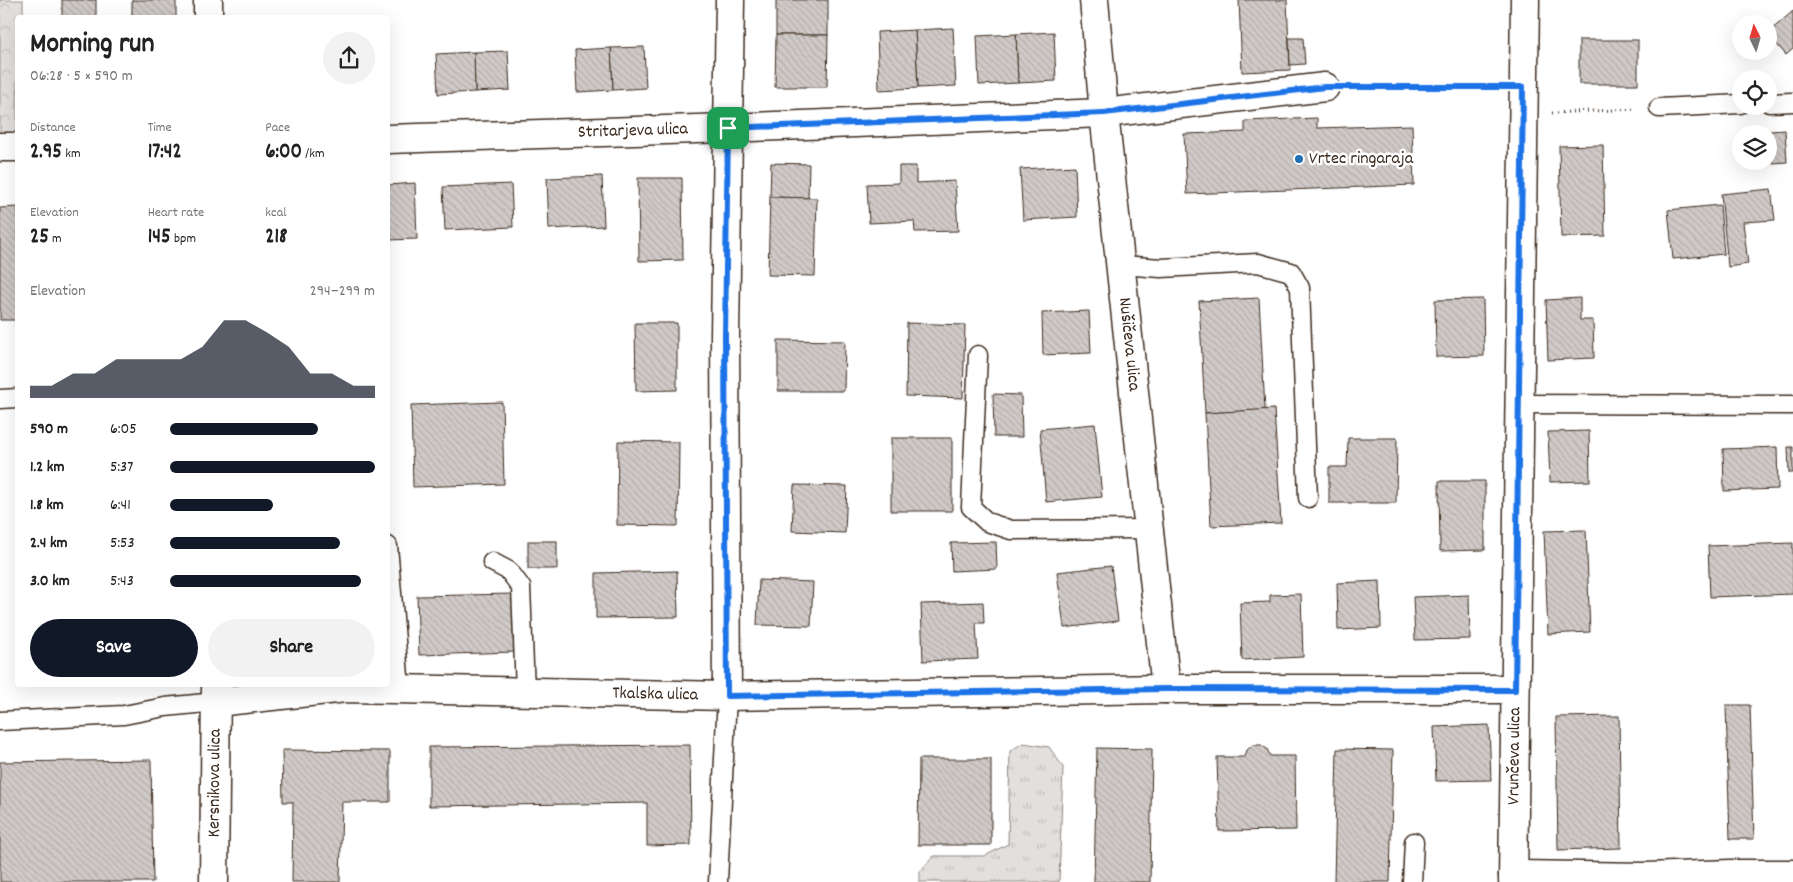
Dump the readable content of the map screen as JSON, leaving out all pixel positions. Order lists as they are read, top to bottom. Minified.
{"streets":{"street":["Stritarjeva ulica","Nušičeva ulica","Tkalska ulica","Vrunčeva ulica","Kersnikova ulica"]},"crossings":[["Stritarjeva ulica","Nušičeva ulica"],["Nušičeva ulica","Tkalska ulica"],["Tkalska ulica","Vrunčeva ulica"],["Tkalska ulica","Kersnikova ulica"]],"places":["Vrtec ringaraja"],"north":"top","page":{"heading":["Morning run","06:28 · 5 × 590 m"],"stats":[["Distance","2.95 km"],["Time","17:42"],["Pace","6:00 /km"],["Elevation","25 m"],["Heart rate","145 bpm"],["kcal","218"]],"chart":["Elevation","294–299 m"],"list":[{"name":"590 m","note":"6:05"},{"name":"1.2 km","note":"5:37"},{"name":"1.8 km","note":"6:41"},{"name":"2.4 km","note":"5:53"},{"name":"3.0 km","note":"5:43"}],"buttons":["Save","Share"]}}
